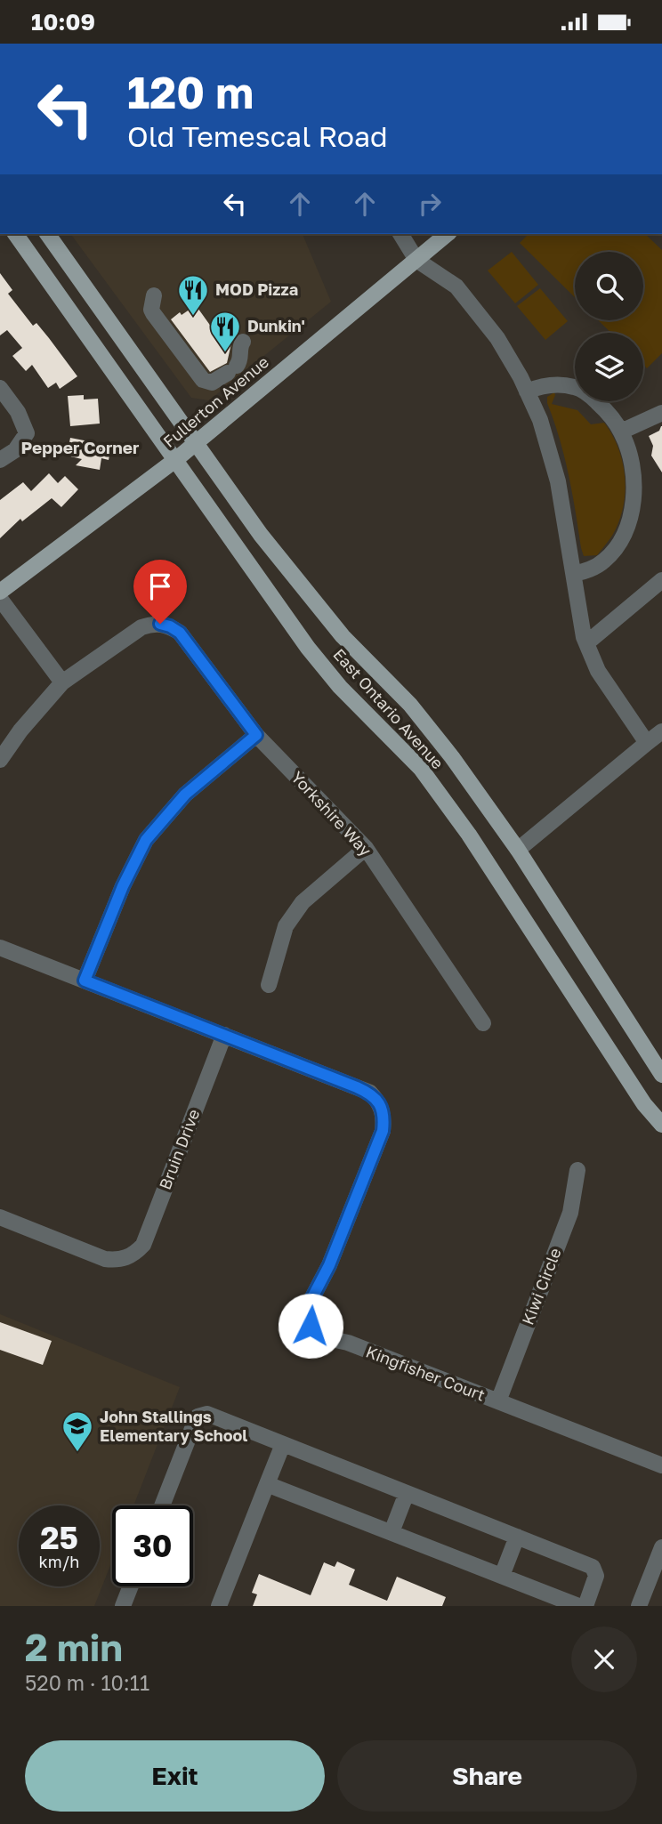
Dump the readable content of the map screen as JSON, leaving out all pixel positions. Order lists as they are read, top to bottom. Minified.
{"streets":{"main road":["Fullerton Avenue","East Ontario Avenue"],"street":["Yorkshire Way","Bruin Drive","Kiwi Circle","Kingfisher Court"]},"crossings":[["Fullerton Avenue","East Ontario Avenue"],["Bruin Drive","Kingfisher Court"],["Kiwi Circle","Kingfisher Court"]],"districts":["Pepper Corner"],"places":{"restaurant":["MOD Pizza","Dunkin'"],"school or university":["John Stallings Elementary School"]},"page":{"status":"10:09","turn":["120 m","Old Temescal Road"],"speed":"25 km/h","limit":"30","heading":["2 min","520 m · 10:11"],"buttons":["Exit","Share"]}}
